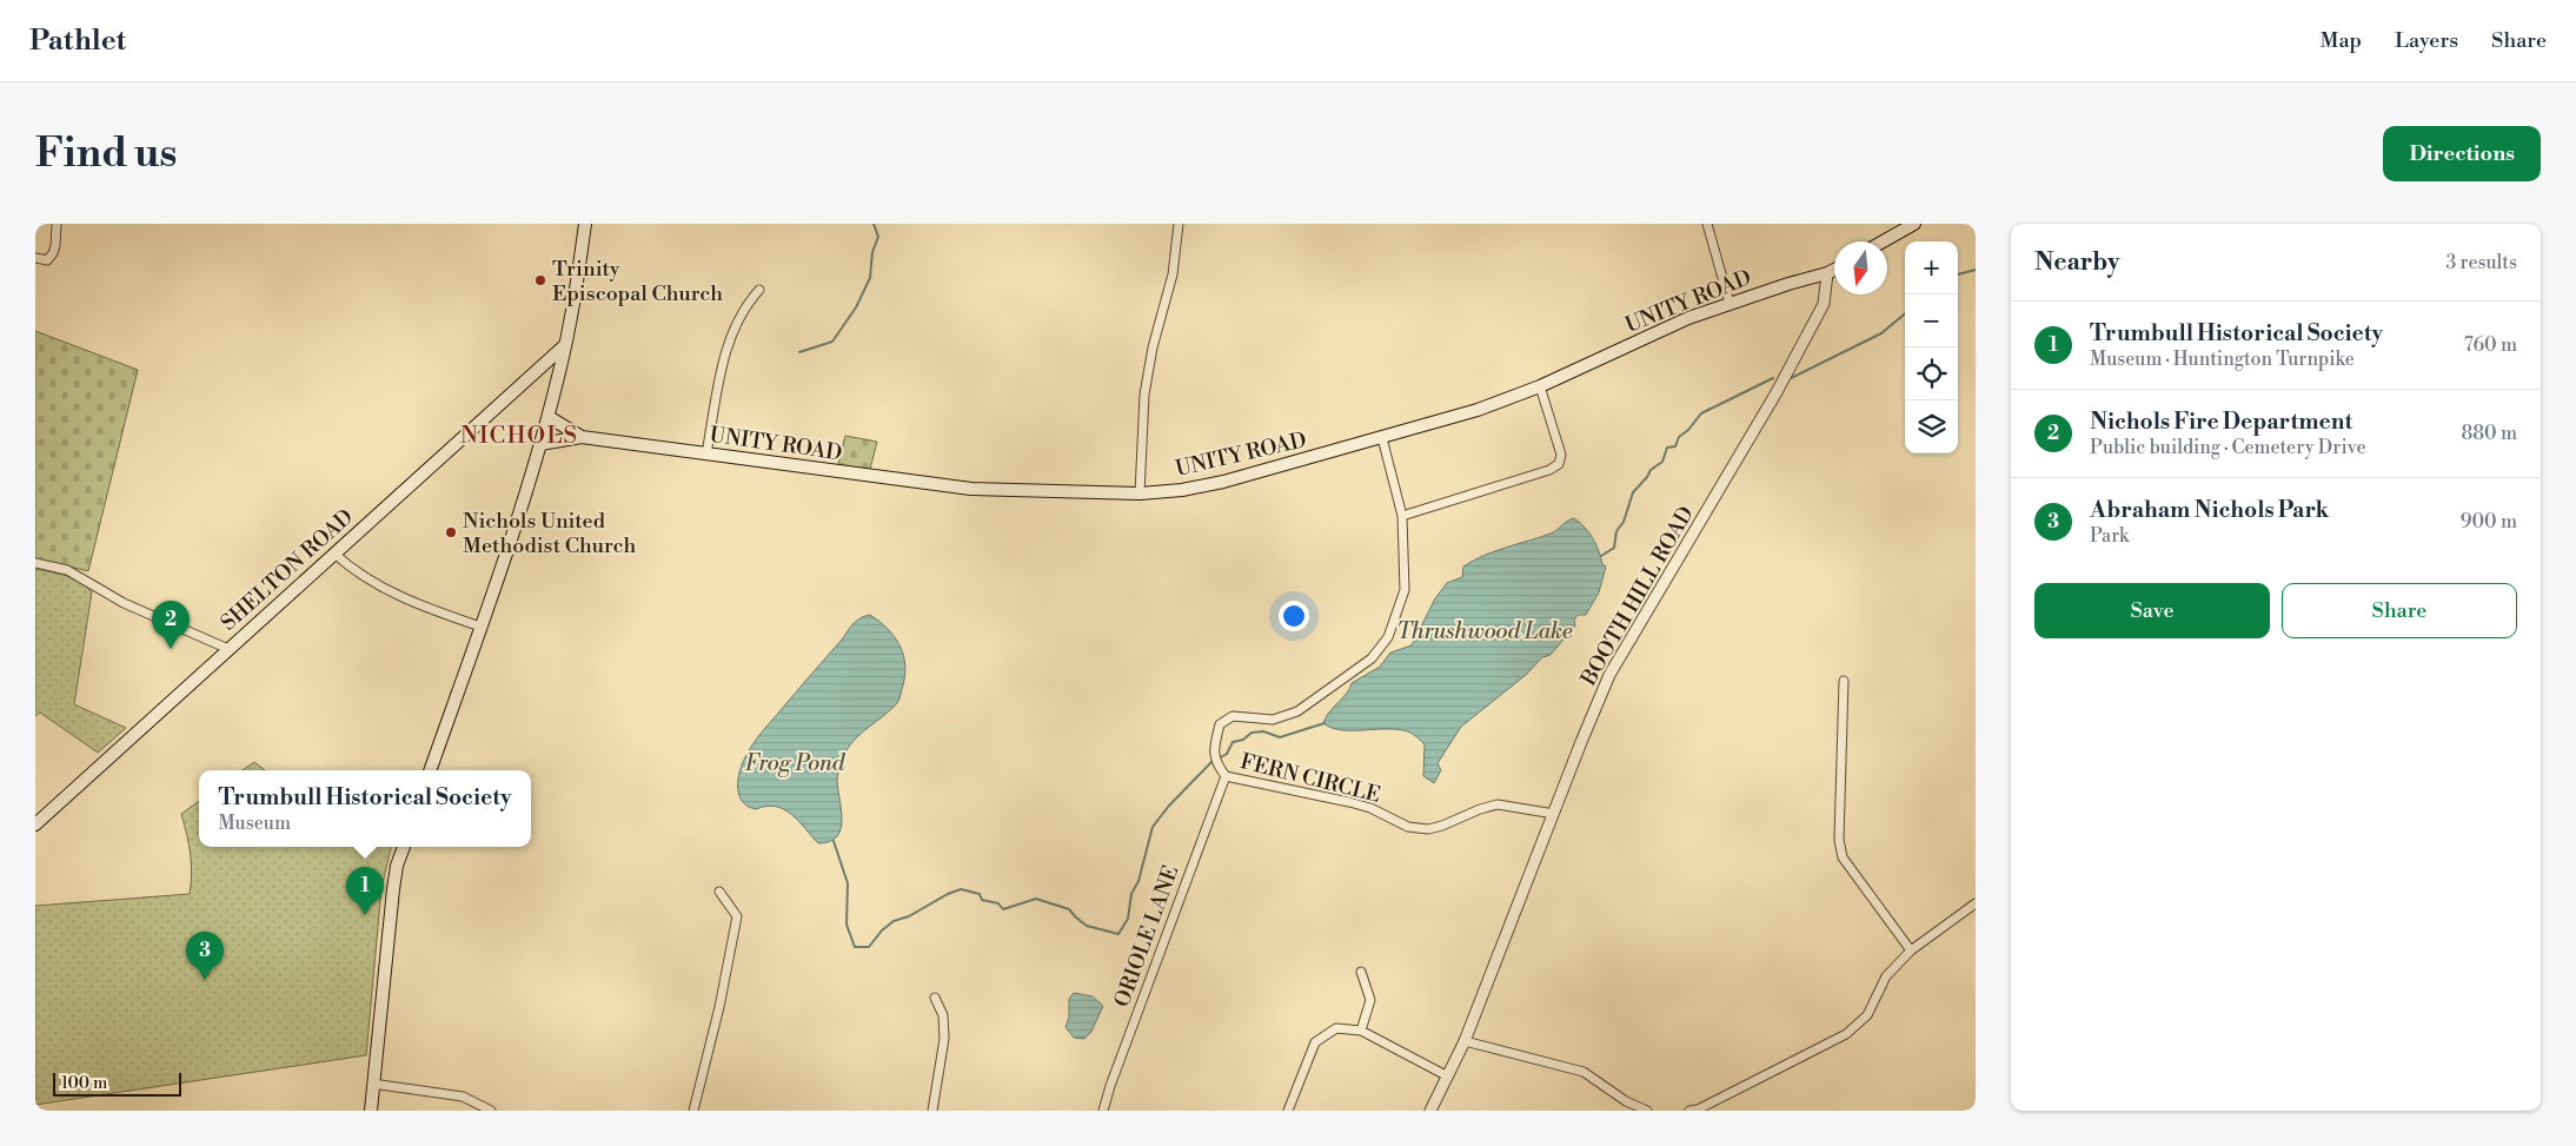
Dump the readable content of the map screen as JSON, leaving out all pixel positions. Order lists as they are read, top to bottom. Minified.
{"streets":{"main road":["UNITY ROAD","SHELTON ROAD"],"street":["BOOTH HILL ROAD","FERN CIRCLE","ORIOLE LANE"]},"crossings":[["UNITY ROAD","BOOTH HILL ROAD"],["UNITY ROAD","FERN CIRCLE"],["BOOTH HILL ROAD","FERN CIRCLE"],["FERN CIRCLE","ORIOLE LANE"]],"districts":["NICHOLS"],"water":["Thrushwood Lake","Frog Pond"],"places":["Trinity Episcopal Church","Nichols United Methodist Church"],"scale_bar":"100 m","north":"bottom","page":{"header":"Pathlet","nav":["Map","Layers","Share"],"buttons":["Directions",["Save","Share"]],"title":"Find us","heading":["Nearby","3 results"],"map_buttons":["+","−"],"list":[{"mark":"1","name":"Trumbull Historical Society","note":"Museum · Huntington Turnpike","value":"760 m"},{"mark":"2","name":"Nichols Fire Department","note":"Public building · Cemetery Drive","value":"880 m"},{"mark":"3","name":"Abraham Nichols Park","note":"Park","value":"900 m"}],"pins":["2","1","3"],"popup":["Trumbull Historical Society","Museum"],"scale":"100 m"}}
